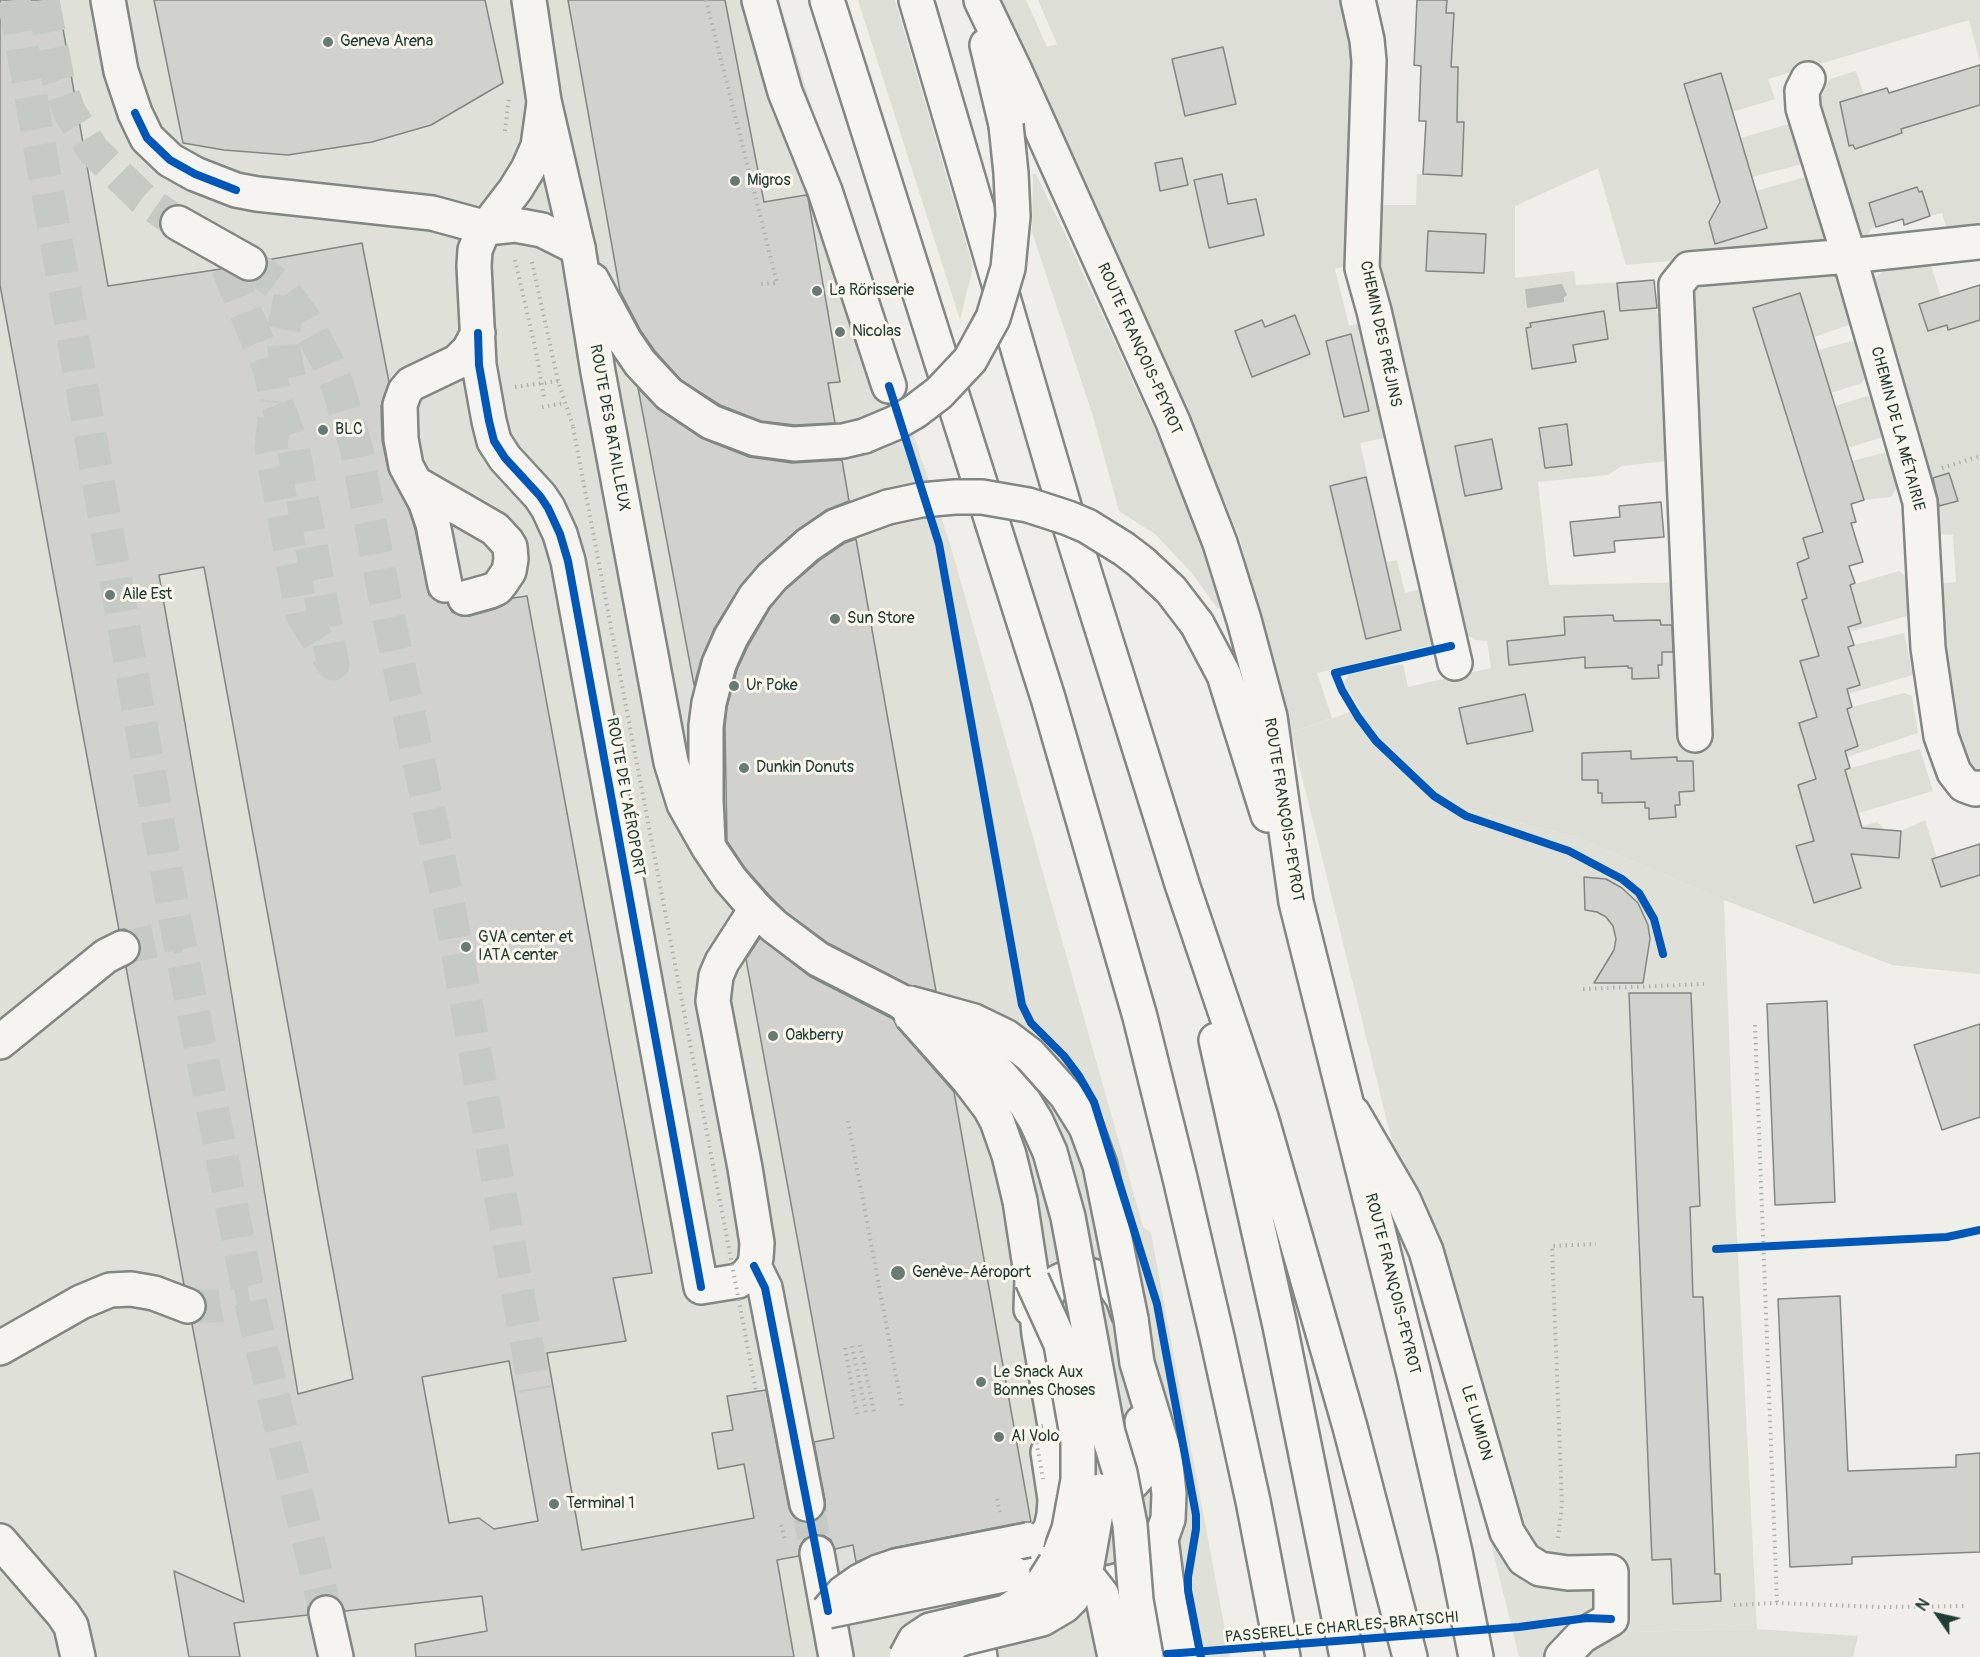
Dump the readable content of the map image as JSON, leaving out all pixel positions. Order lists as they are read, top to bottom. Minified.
{"streets":{"main road":["CHEMIN DES PRÉJINS","ROUTE FRANÇOIS-PEYROT","ROUTE DES BATAILLEUX","CHEMIN DE LA MÉTAIRIE","ROUTE DE L'AÉROPORT","LE LUMION"],"cycle path":["PASSERELLE CHARLES-BRATSCHI"]},"crossings":[["ROUTE FRANÇOIS-PEYROT","LE LUMION"],["ROUTE DES BATAILLEUX","ROUTE DE L'AÉROPORT"]],"places":["Geneva Arena","Migros","La Rörisserie","Nicolas","BLC","Aile Est","Sun Store","Ur Poke","Dunkin Donuts","GVA center et IATA center","Oakberry","Genève-Aéroport","Le Snack Aux Bonnes Choses","Al Volo","Terminal 1"],"north":"top left"}
